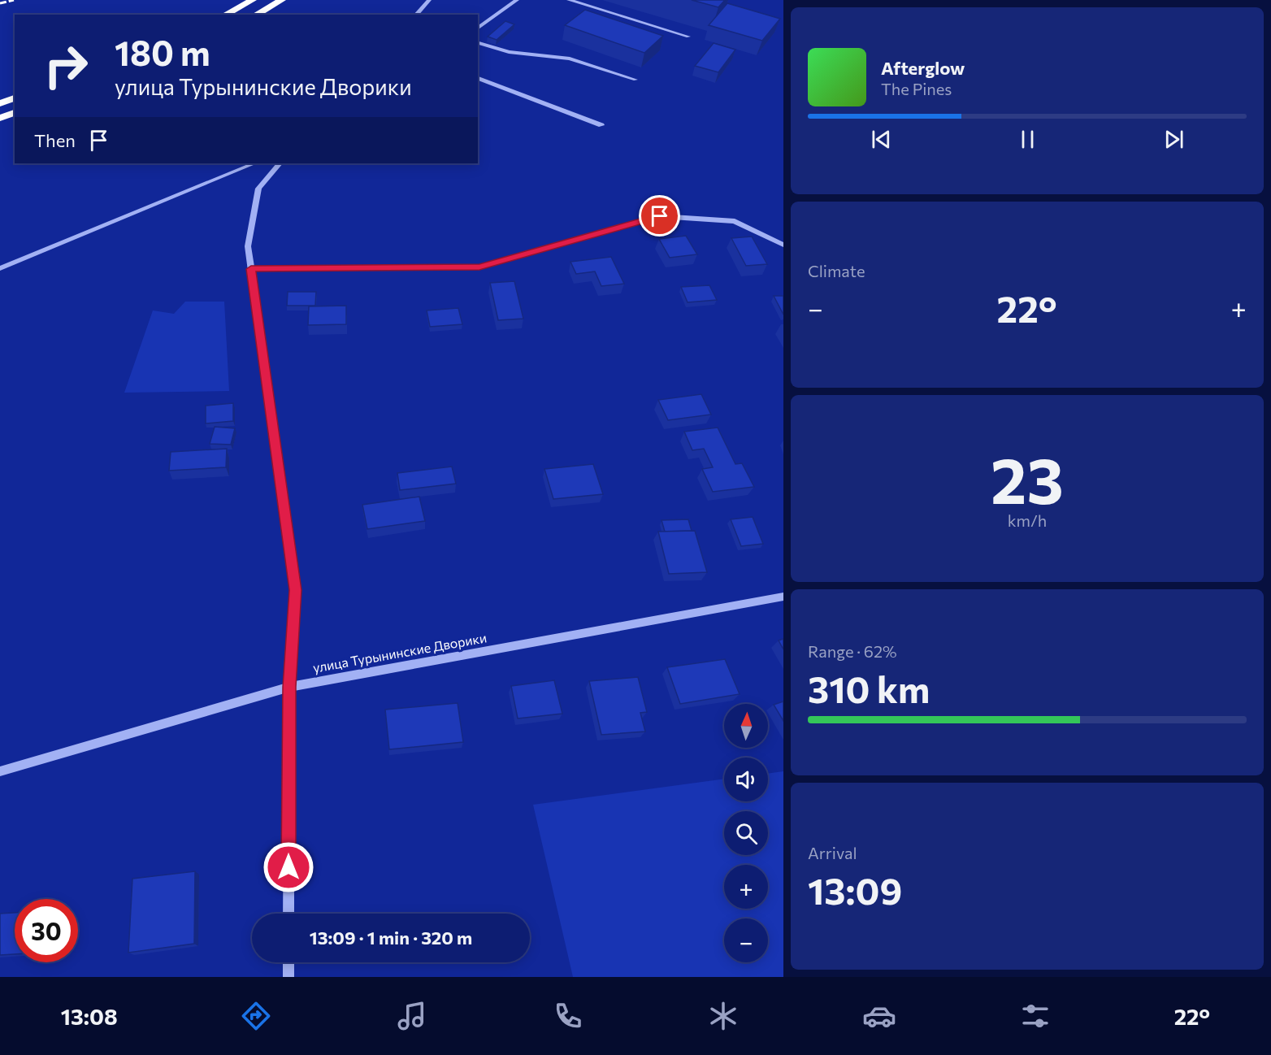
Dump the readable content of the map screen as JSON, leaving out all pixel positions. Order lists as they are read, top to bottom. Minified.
{"streets":{"street":["улица Турынинские Дворики"]},"north":"top","page":{"turn":["180 m","улица Турынинские Дворики"],"song":["Afterglow","The Pines"],"then":"Then","tile":["Climate",["23","km/h"],["Range · 62%","310 km"],["Arrival","13:09"]],"heat":["−","22°","+"],"map_buttons":["+","−"],"limit":"30","trip":"13:09 · 1 min · 320 m","tabs":["13:08","22°"]}}
